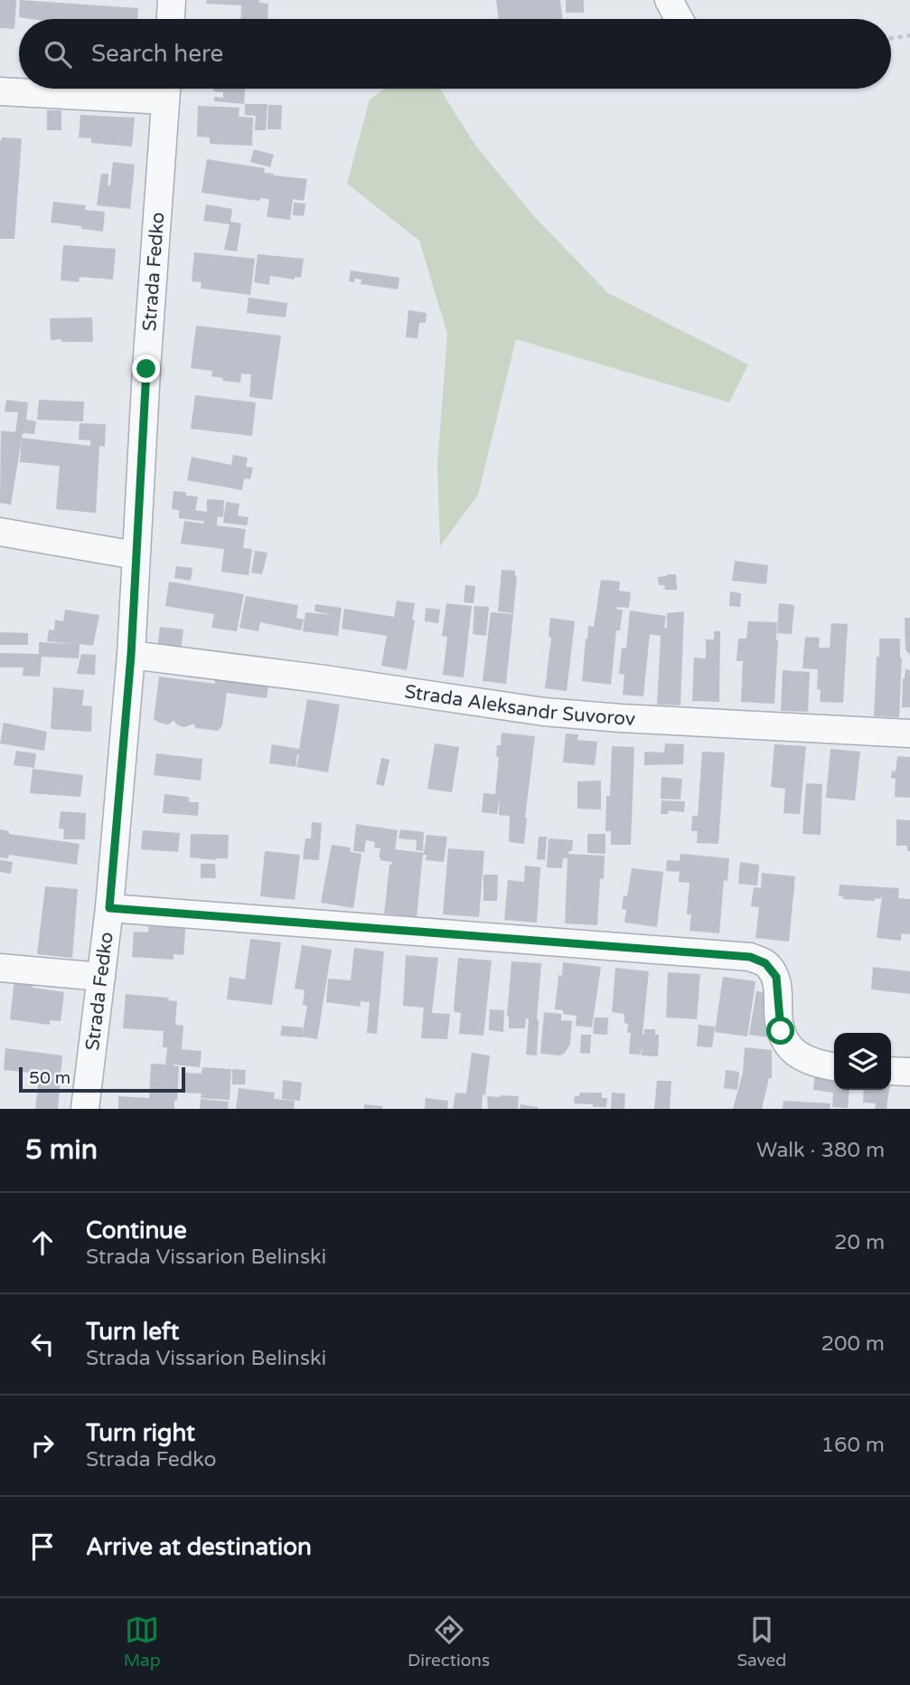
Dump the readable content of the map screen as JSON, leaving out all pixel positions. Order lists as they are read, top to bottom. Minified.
{"streets":{"street":["Strada Fedko","Strada Aleksandr Suvorov"]},"crossings":[["Strada Fedko","Strada Aleksandr Suvorov"]],"scale_bar":"50 m","page":{"search":"Search here","scale":"50 m","heading":["5 min","Walk · 380 m"],"list":[["Continue","Strada Vissarion Belinski","20 m"],["Turn left","Strada Vissarion Belinski","200 m"],["Turn right","Strada Fedko","160 m"],"Arrive at destination"],"nav":["Map","Directions","Saved"]}}
